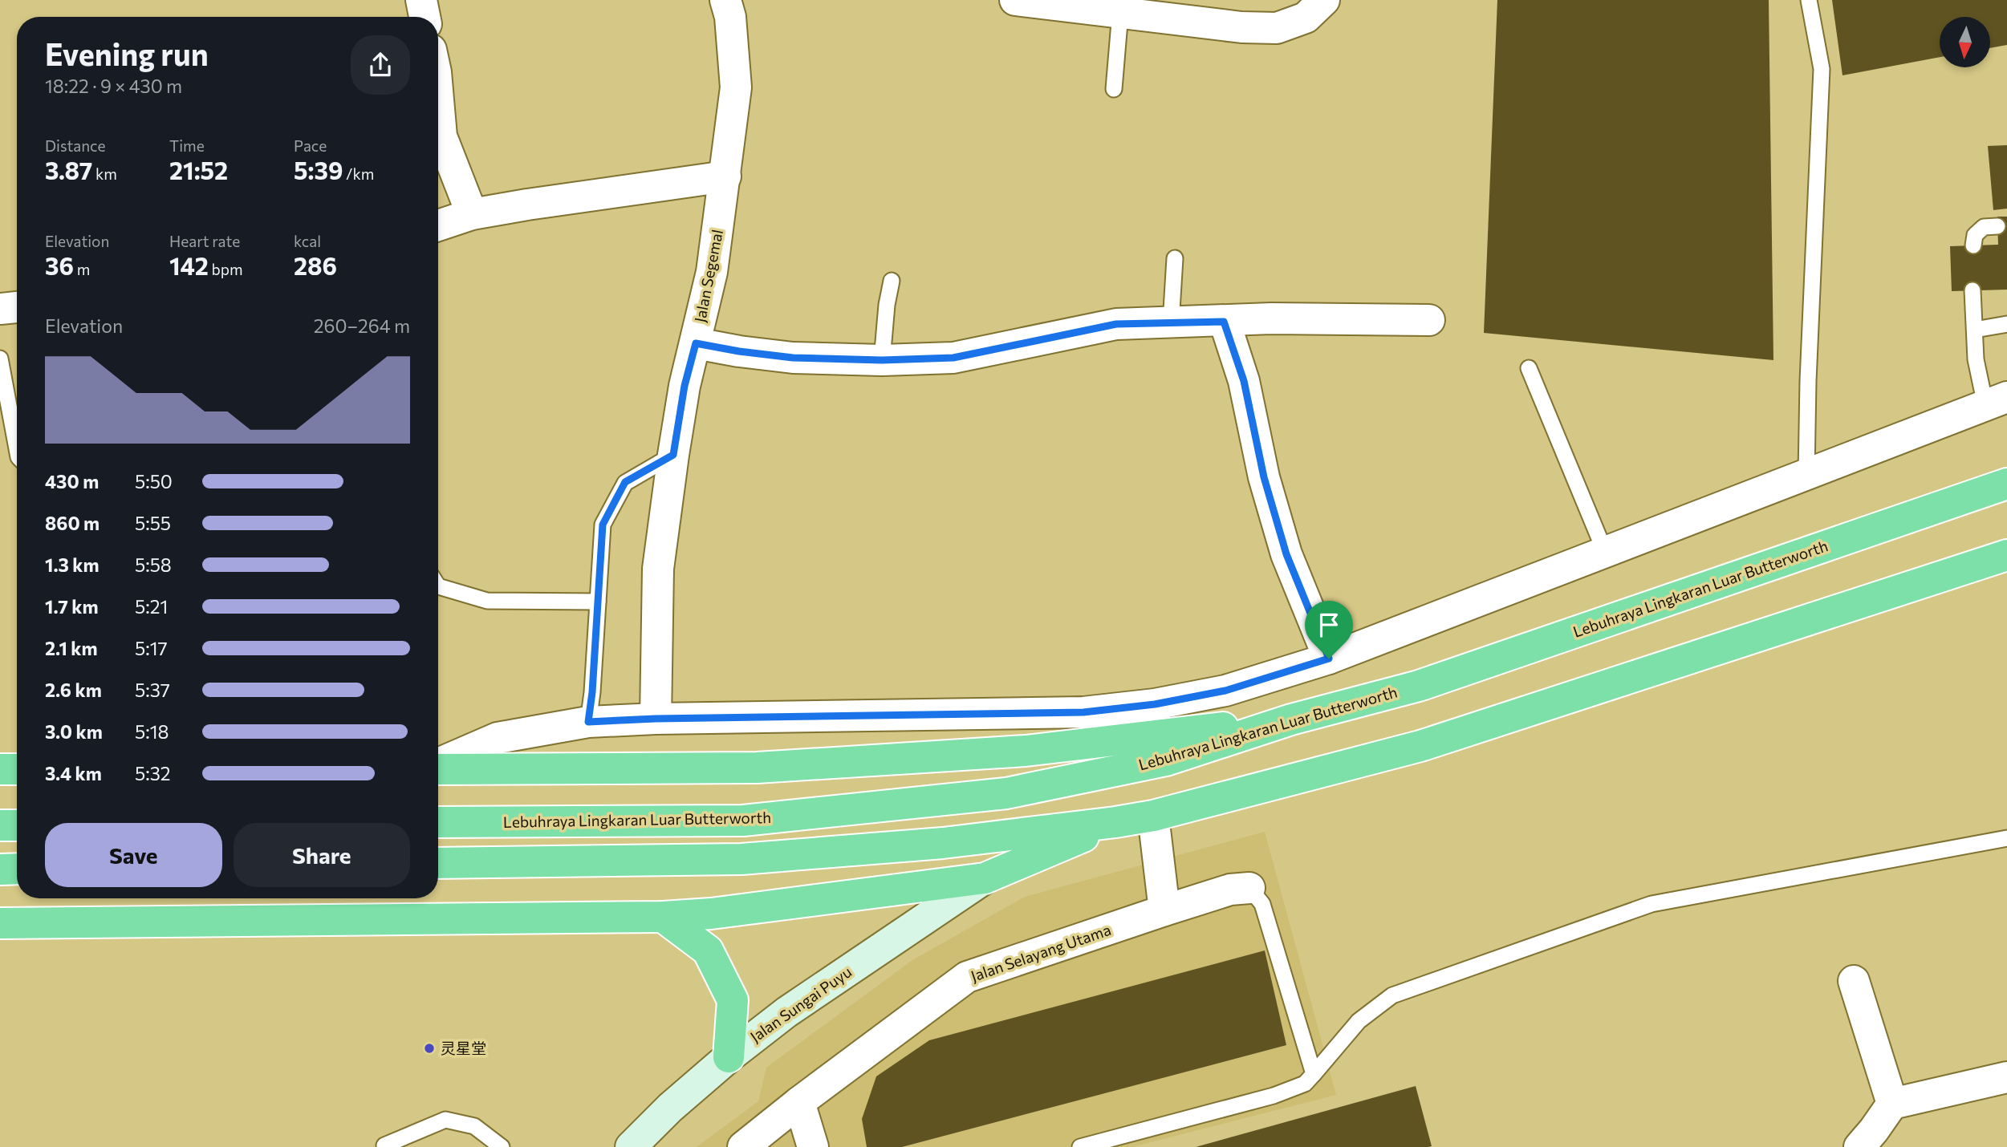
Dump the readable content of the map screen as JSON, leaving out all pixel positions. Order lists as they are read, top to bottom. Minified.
{"streets":{"highway":["Lebuhraya Lingkaran Luar Butterworth"],"main road":["Jalan Sungai Puyu"],"street":["Jalan Segemal","Jalan Selayang Utama"]},"places":["灵星堂"],"north":"bottom","page":{"heading":["Evening run","18:22 · 9 × 430 m"],"stats":[["Distance","3.87 km"],["Time","21:52"],["Pace","5:39 /km"],["Elevation","36 m"],["Heart rate","142 bpm"],["kcal","286"]],"chart":["Elevation","260–264 m"],"list":[{"name":"430 m","note":"5:50"},{"name":"860 m","note":"5:55"},{"name":"1.3 km","note":"5:58"},{"name":"1.7 km","note":"5:21"},{"name":"2.1 km","note":"5:17"},{"name":"2.6 km","note":"5:37"},{"name":"3.0 km","note":"5:18"},{"name":"3.4 km","note":"5:32"}],"buttons":["Save","Share"]}}
